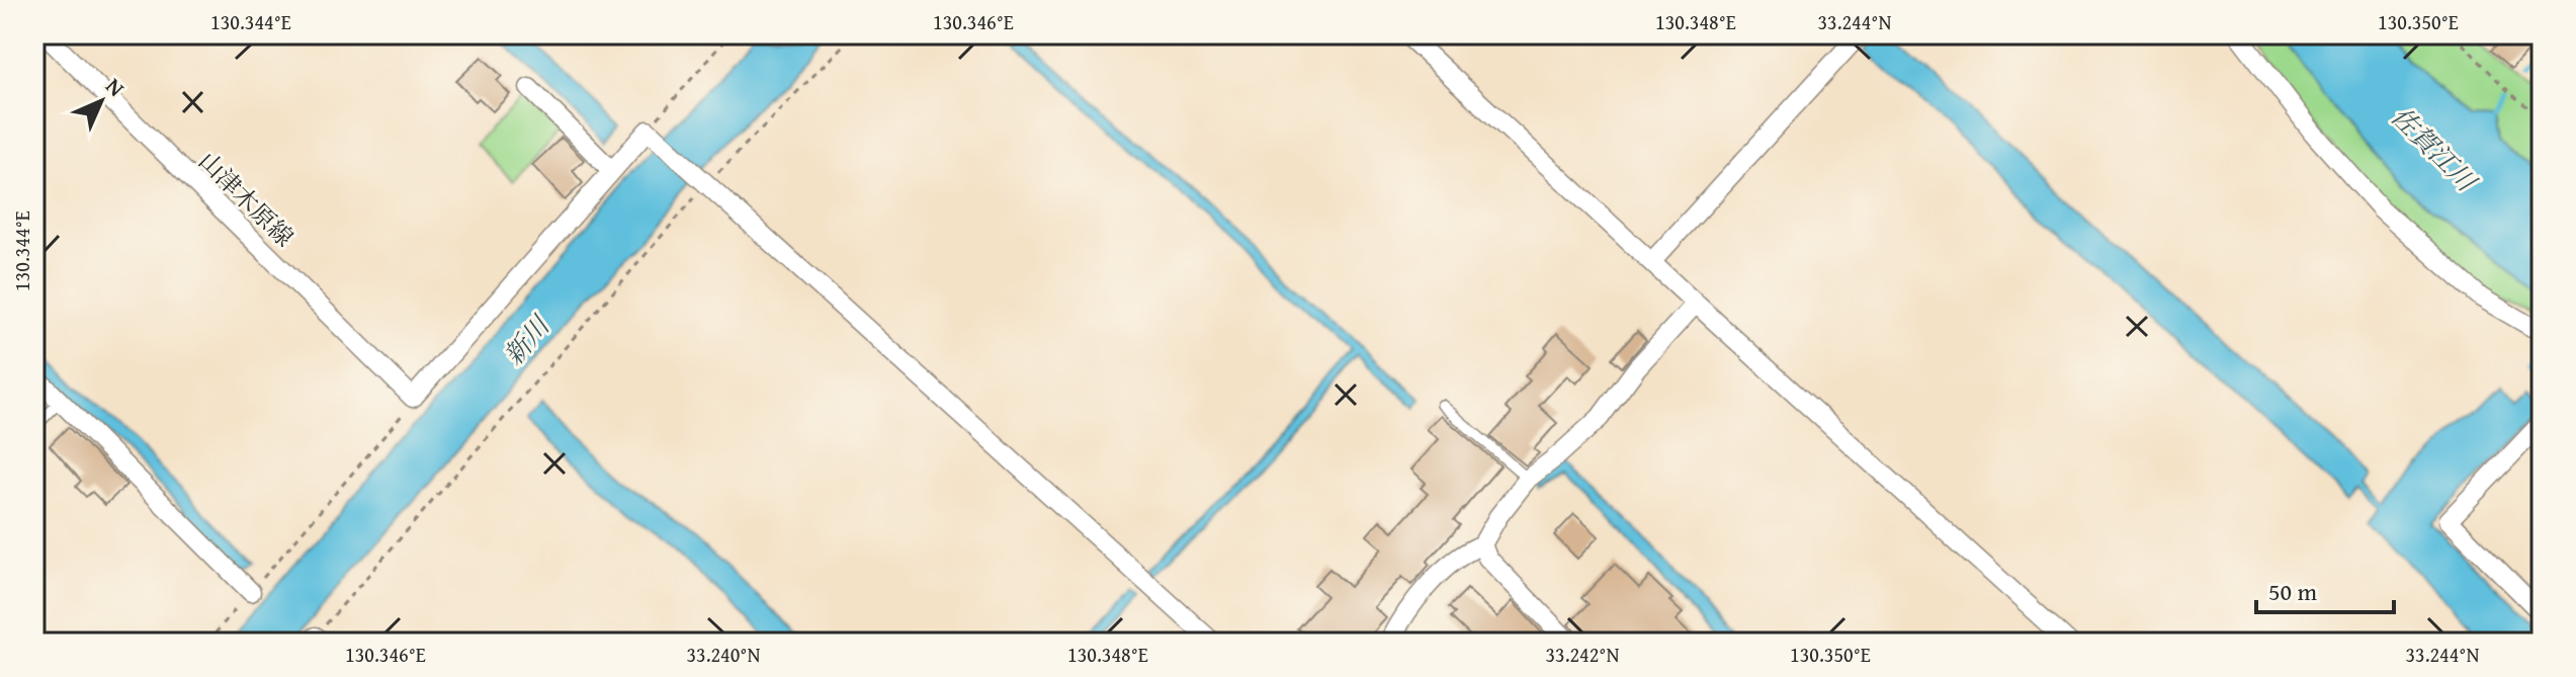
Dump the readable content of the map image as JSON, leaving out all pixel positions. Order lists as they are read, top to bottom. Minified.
{"streets":{"street":["山津木原線"]},"water":["佐賀江川","新川"],"scale_bar":"50 m","north":"top right","coordinates":["130.344°E","130.346°E","130.348°E","33.244°N","130.350°E","33.240°N","33.242°N"]}
